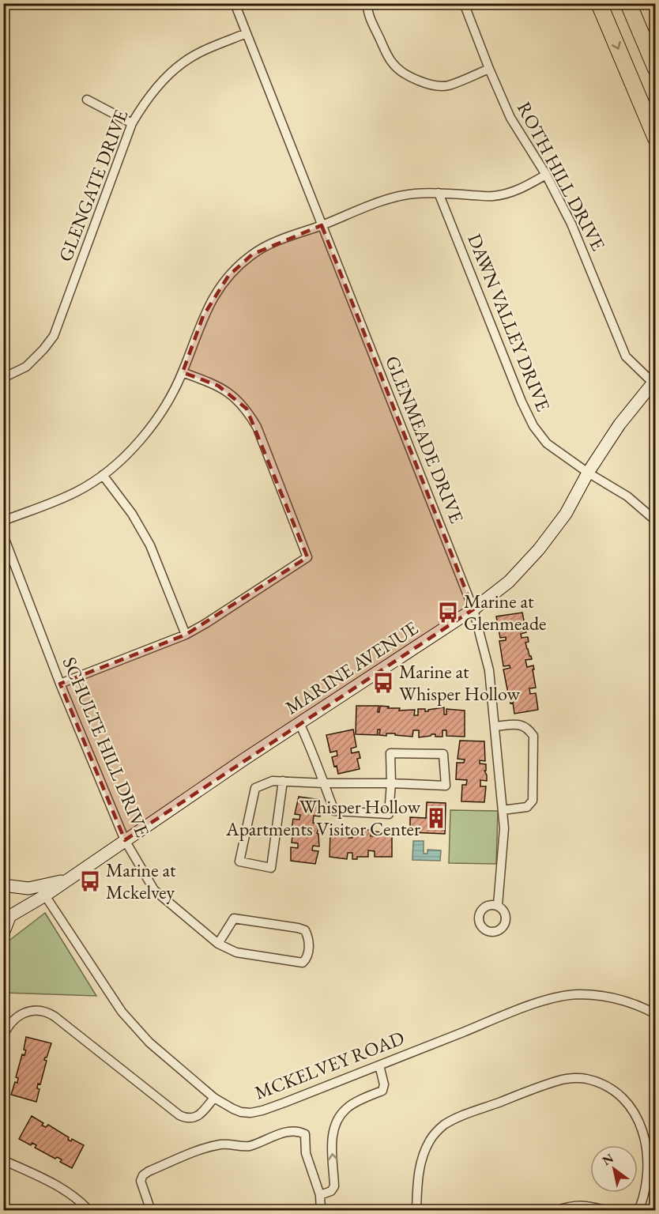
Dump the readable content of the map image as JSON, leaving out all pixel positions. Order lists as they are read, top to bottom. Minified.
{"streets":{"main road":["MARINE AVENUE"],"street":["ROTH HILL DRIVE","GLENGATE DRIVE","DAWN VALLEY DRIVE","GLENMEADE DRIVE","SCHULTE HILL DRIVE","MCKELVEY ROAD"]},"crossings":[["ROTH HILL DRIVE","MARINE AVENUE"],["GLENGATE DRIVE","GLENMEADE DRIVE"],["DAWN VALLEY DRIVE","MARINE AVENUE"],["GLENMEADE DRIVE","MARINE AVENUE"],["MARINE AVENUE","SCHULTE HILL DRIVE"],["MARINE AVENUE","MCKELVEY ROAD"]],"places":{"bus stop":["Marine at Glenmeade","Marine at Whisper Hollow","Marine at Mckelvey"],"building":["Whisper Hollow Apartments Visitor Center"]},"north":"top left"}
